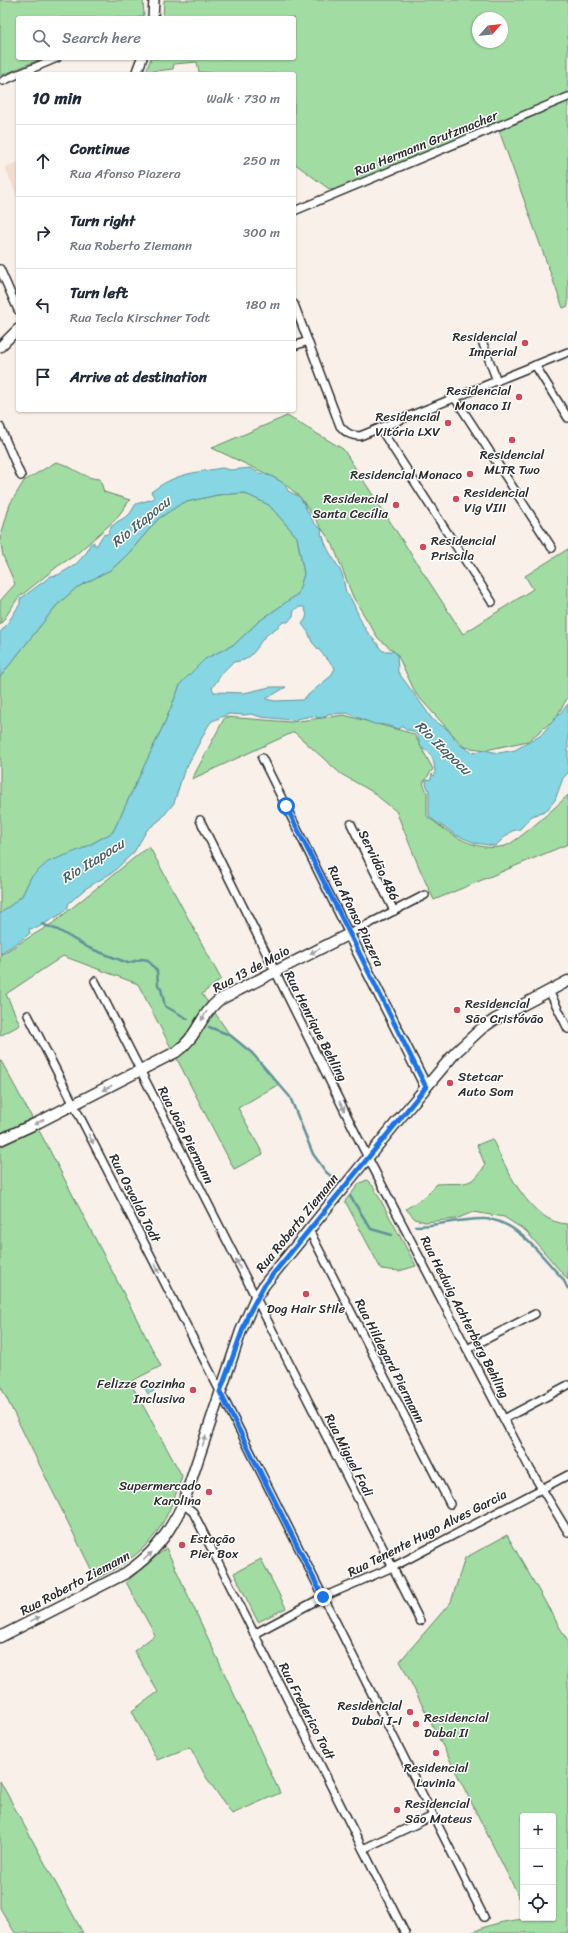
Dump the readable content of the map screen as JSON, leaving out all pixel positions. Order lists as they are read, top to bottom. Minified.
{"streets":{"main road":["Rua Afonso Piazera","Rua 13 de Maio","Rua Roberto Ziemann"],"street":["Rua Hermann Grutzmacher","Rua Henrique Behling","Rua João Piermann","Rua Osvaldo Todt","Rua Hedwig Achterberg Behling","Rua Hildegard Piermann","Rua Miguel Fodi","Rua Tenente Hugo Alves Garcia","Rua Frederico Todt"]},"crossings":[["Rua Afonso Piazera","Rua 13 de Maio"],["Rua Afonso Piazera","Rua Roberto Ziemann"],["Rua 13 de Maio","Rua Henrique Behling"],["Rua 13 de Maio","Rua João Piermann"],["Rua 13 de Maio","Rua Osvaldo Todt"],["Rua Henrique Behling","Rua Roberto Ziemann"],["Rua Henrique Behling","Rua Hedwig Achterberg Behling"],["Rua João Piermann","Rua Roberto Ziemann"],["Rua João Piermann","Rua Miguel Fodi"],["Rua Osvaldo Todt","Rua Roberto Ziemann"],["Rua Osvaldo Todt","Rua Tenente Hugo Alves Garcia"],["Rua Roberto Ziemann","Rua Hedwig Achterberg Behling"],["Rua Roberto Ziemann","Rua Hildegard Piermann"],["Rua Roberto Ziemann","Rua Miguel Fodi"],["Rua Roberto Ziemann","Rua Frederico Todt"],["Rua Hedwig Achterberg Behling","Rua Tenente Hugo Alves Garcia"],["Rua Miguel Fodi","Rua Tenente Hugo Alves Garcia"],["Rua Tenente Hugo Alves Garcia","Rua Frederico Todt"]],"one_way":["Rua 13 de Maio","Rua Henrique Behling","Rua João Piermann","Rua Roberto Ziemann"],"water":["Rio Itapocu"],"places":["Residencial Imperial","Residencial Monaco II","Residencial Vitória LXV","Residencial MLTR Two","Residencial Monaco","Residencial Vig VIII","Residencial Santa Cecília","Residencial Priscila","Residencial São Cristóvão","Stetcar Auto Som","Dog Hair Stile","Felizze Cozinha Inclusiva","Supermercado Karolina","Estação Pier Box","Residencial Dubai I-I","Residencial Dubai II","Residencial Lavinia","Residencial São Mateus"],"north":"top right","page":{"search":"Search here","heading":["10 min","Walk · 730 m"],"list":[["Continue","Rua Afonso Piazera","250 m"],["Turn right","Rua Roberto Ziemann","300 m"],["Turn left","Rua Tecla Kirschner Todt","180 m"],"Arrive at destination"],"map_buttons":["+","−"]}}
